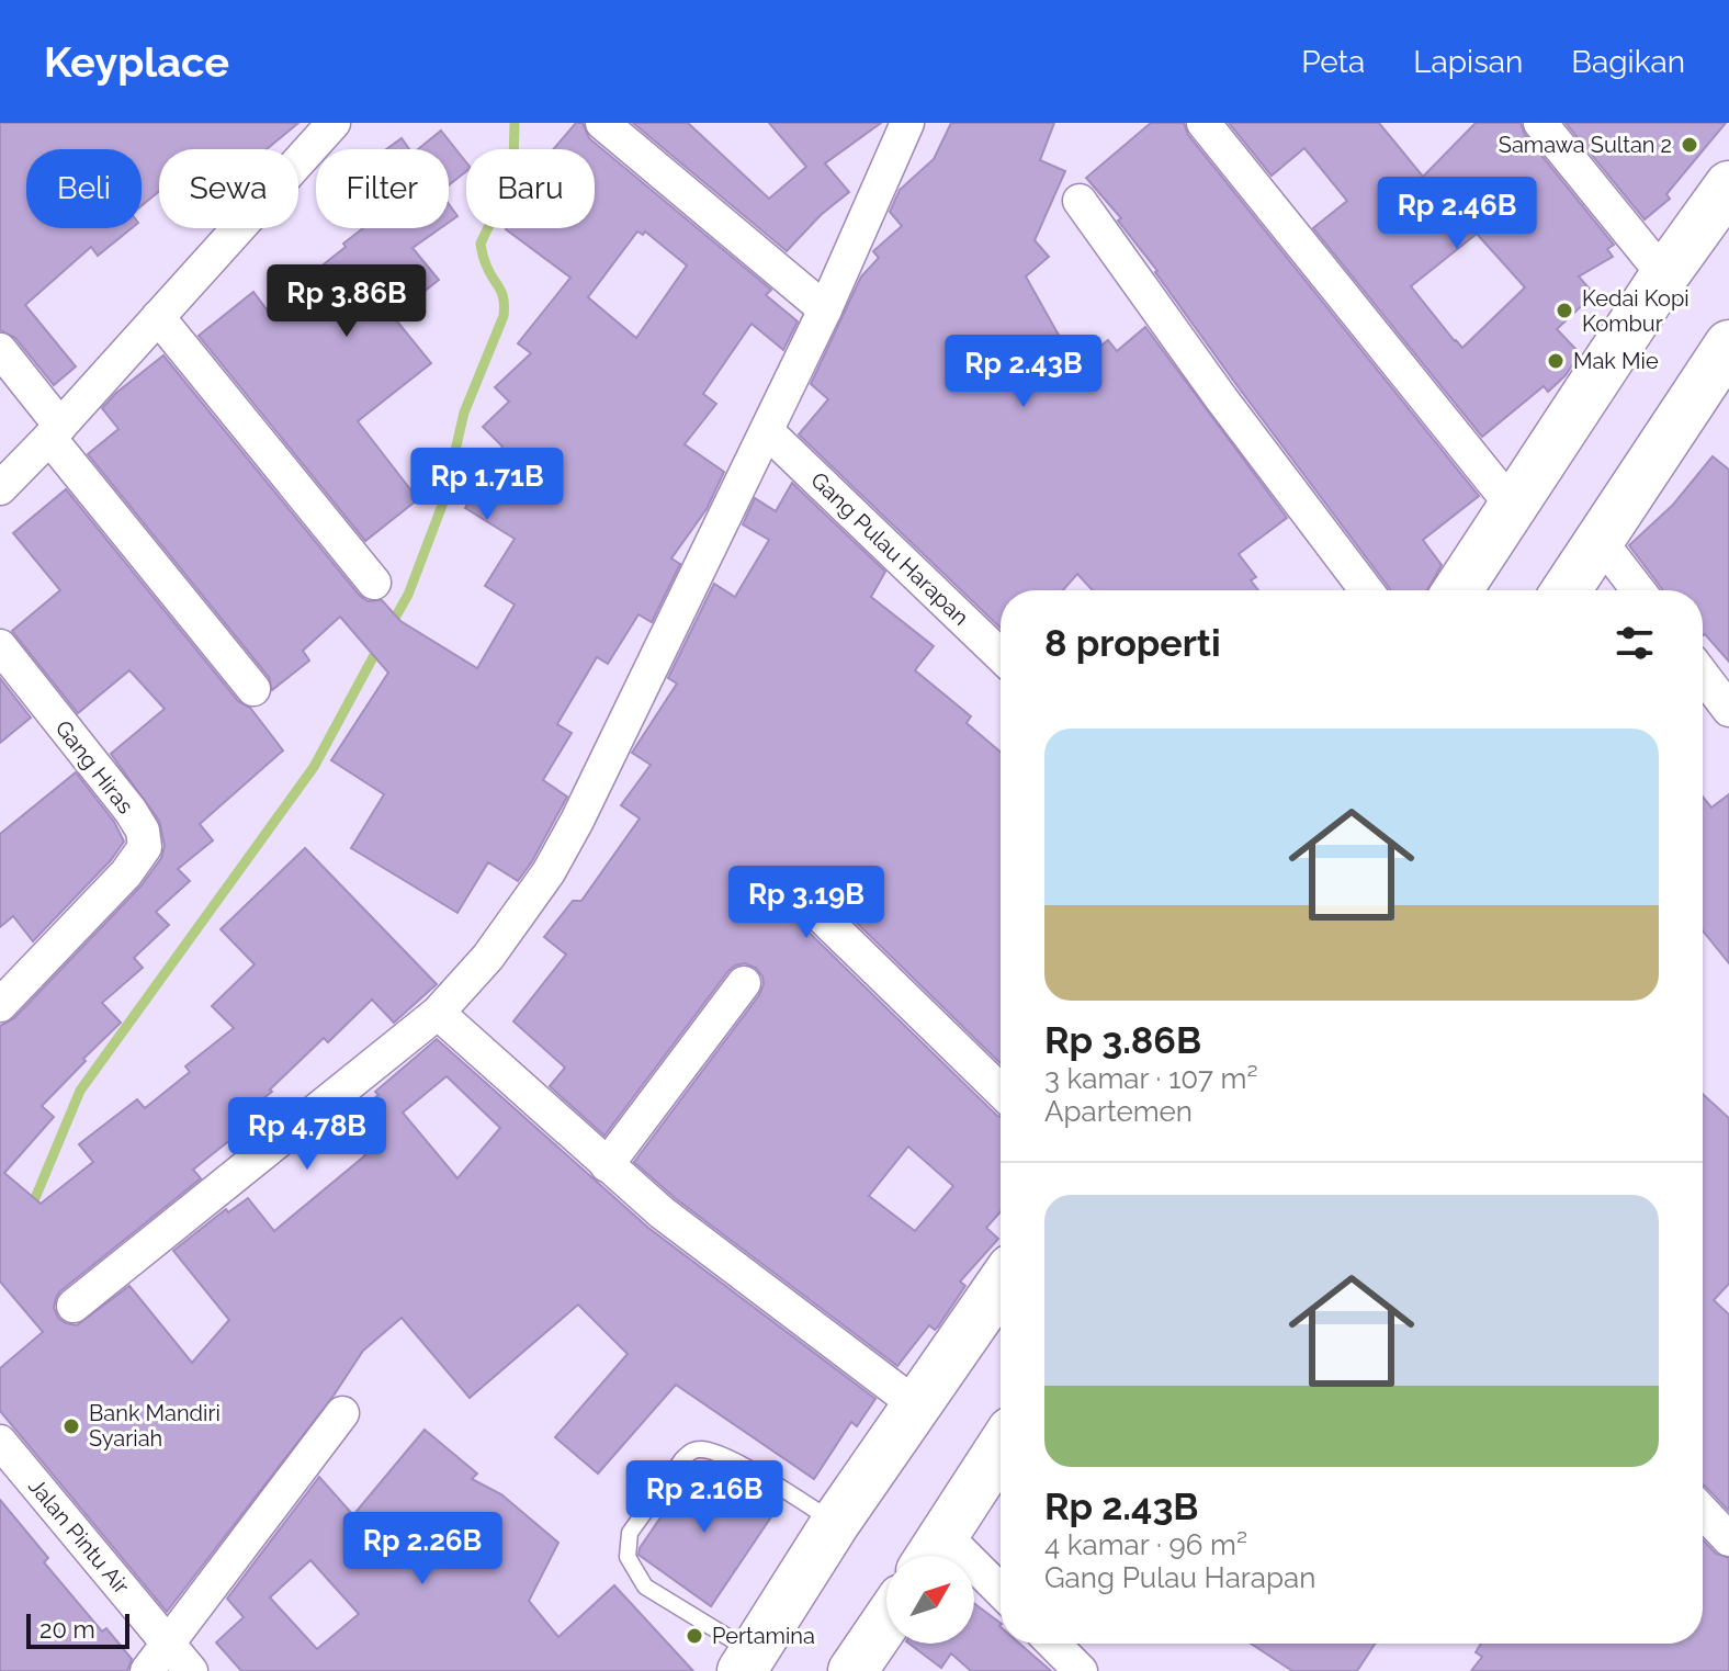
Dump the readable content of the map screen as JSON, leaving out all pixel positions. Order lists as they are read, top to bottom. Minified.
{"streets":{"street":["Gang Pulau Harapan","Gang Hiras","Jalan Pintu Air"]},"places":["Samawa Sultan 2","Kedai Kopi Kombur","Mak Mie","Bank Mandiri Syariah","Pertamina"],"scale_bar":"20 m","north":"top right","page":{"header":"Keyplace","nav":["Peta","Lapisan","Bagikan"],"chip":["Beli","Sewa","Filter","Baru"],"price":["Rp 2.46B","Rp 3.86B","Rp 2.43B","Rp 1.71B","Rp 3.19B","Rp 4.78B","Rp 2.16B","Rp 2.26B"],"heading":"8 properti","list":[{"name":"Rp 3.86B","note":"3 kamar · 107 m² · Apartemen"},{"name":"Rp 2.43B","note":"4 kamar · 96 m² · Gang Pulau Harapan"}],"scale":"20 m"}}
